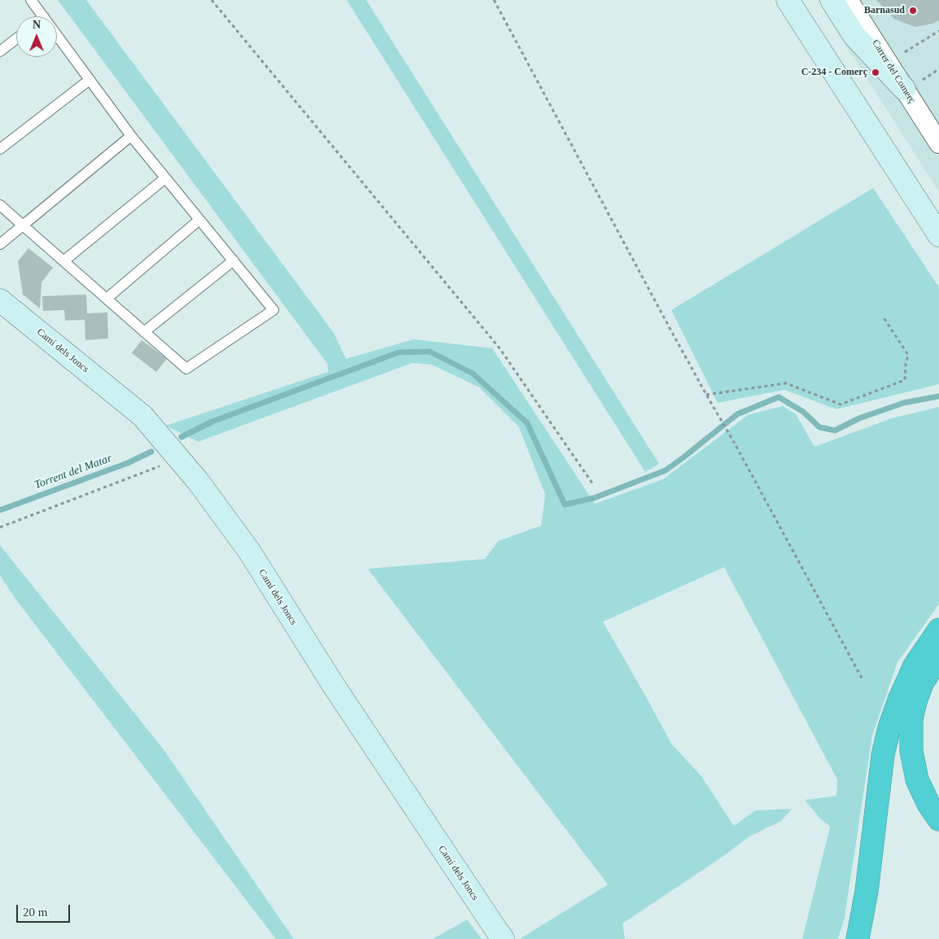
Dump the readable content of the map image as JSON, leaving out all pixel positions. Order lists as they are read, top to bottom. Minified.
{"streets":{"street":["Carrer del Comerç","Camí dels Joncs"]},"water":["Torrent del Matar"],"places":["Barnasud","C-234 - Comerç"],"scale_bar":"20 m","north":"top"}
